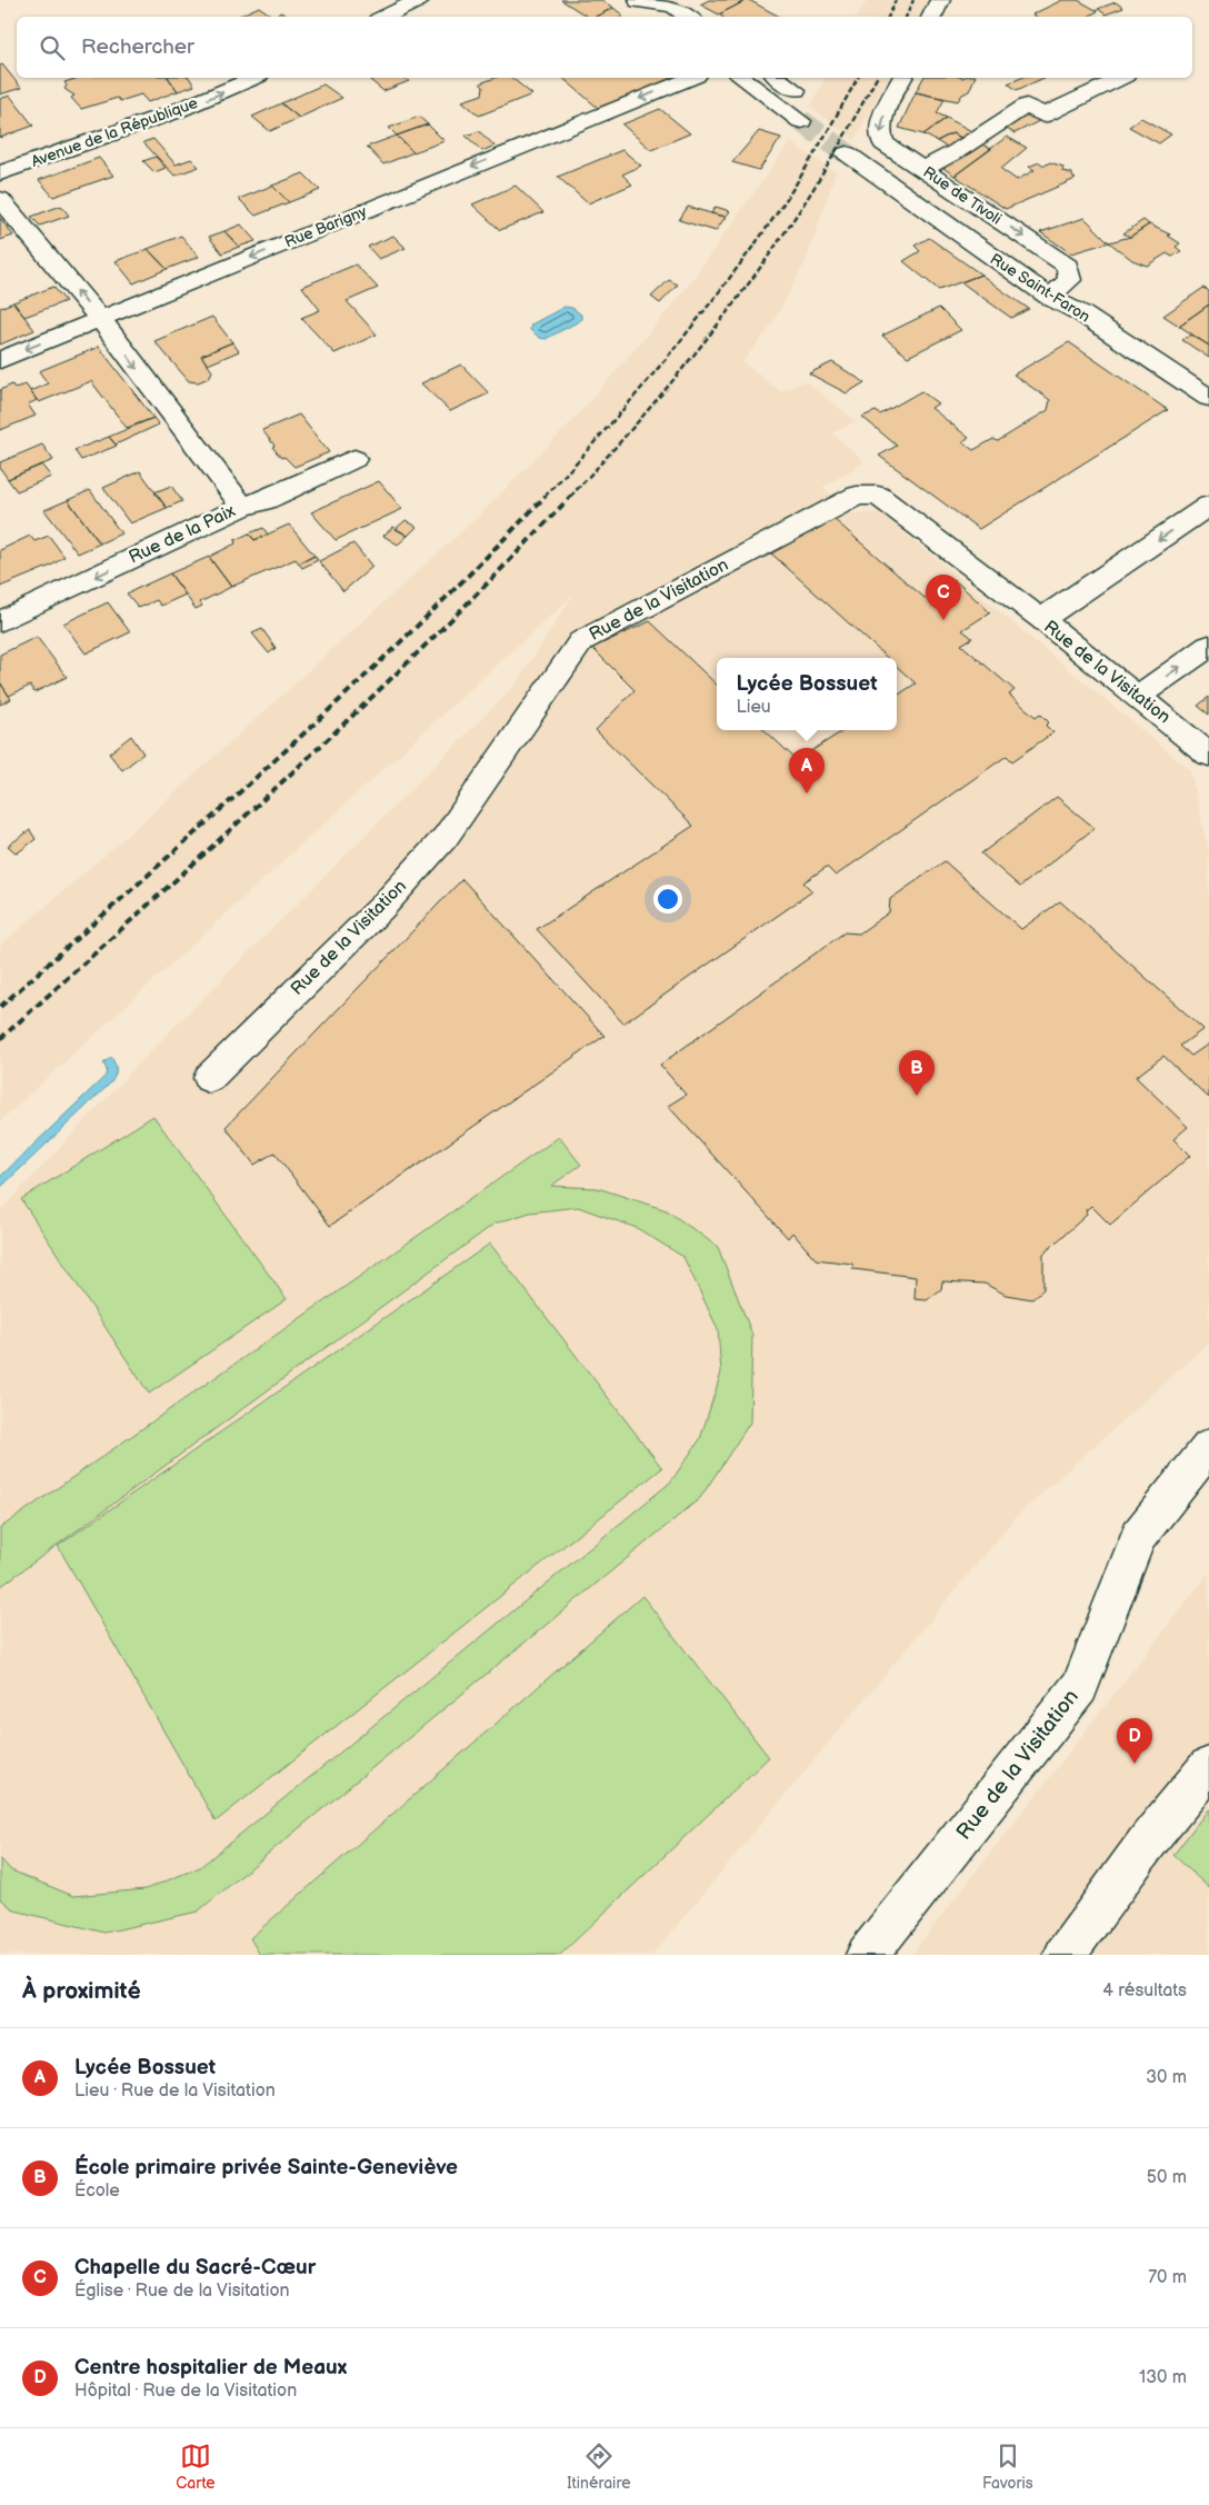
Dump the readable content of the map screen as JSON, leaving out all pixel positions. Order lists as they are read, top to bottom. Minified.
{"streets":{"street":["Avenue de la République","Rue de Tivoli","Rue Barigny","Rue Saint-Faron","Rue de la Paix","Rue de la Visitation"]},"crossings":[["Rue de Tivoli","Rue Saint-Faron"],["Rue Barigny","Rue de la Paix"]],"one_way":["Avenue de la République","Rue Barigny"],"page":{"search":"Rechercher","pins":["C","A","B","D"],"popup":["Lycée Bossuet","Lieu"],"heading":["À proximité","4 résultats"],"list":[{"mark":"A","name":"Lycée Bossuet","note":"Lieu · Rue de la Visitation","value":"30 m"},{"mark":"B","name":"École primaire privée Sainte-Geneviève","note":"École","value":"50 m"},{"mark":"C","name":"Chapelle du Sacré-Cœur","note":"Église · Rue de la Visitation","value":"70 m"},{"mark":"D","name":"Centre hospitalier de Meaux","note":"Hôpital · Rue de la Visitation","value":"130 m"}],"nav":["Carte","Itinéraire","Favoris"]}}
